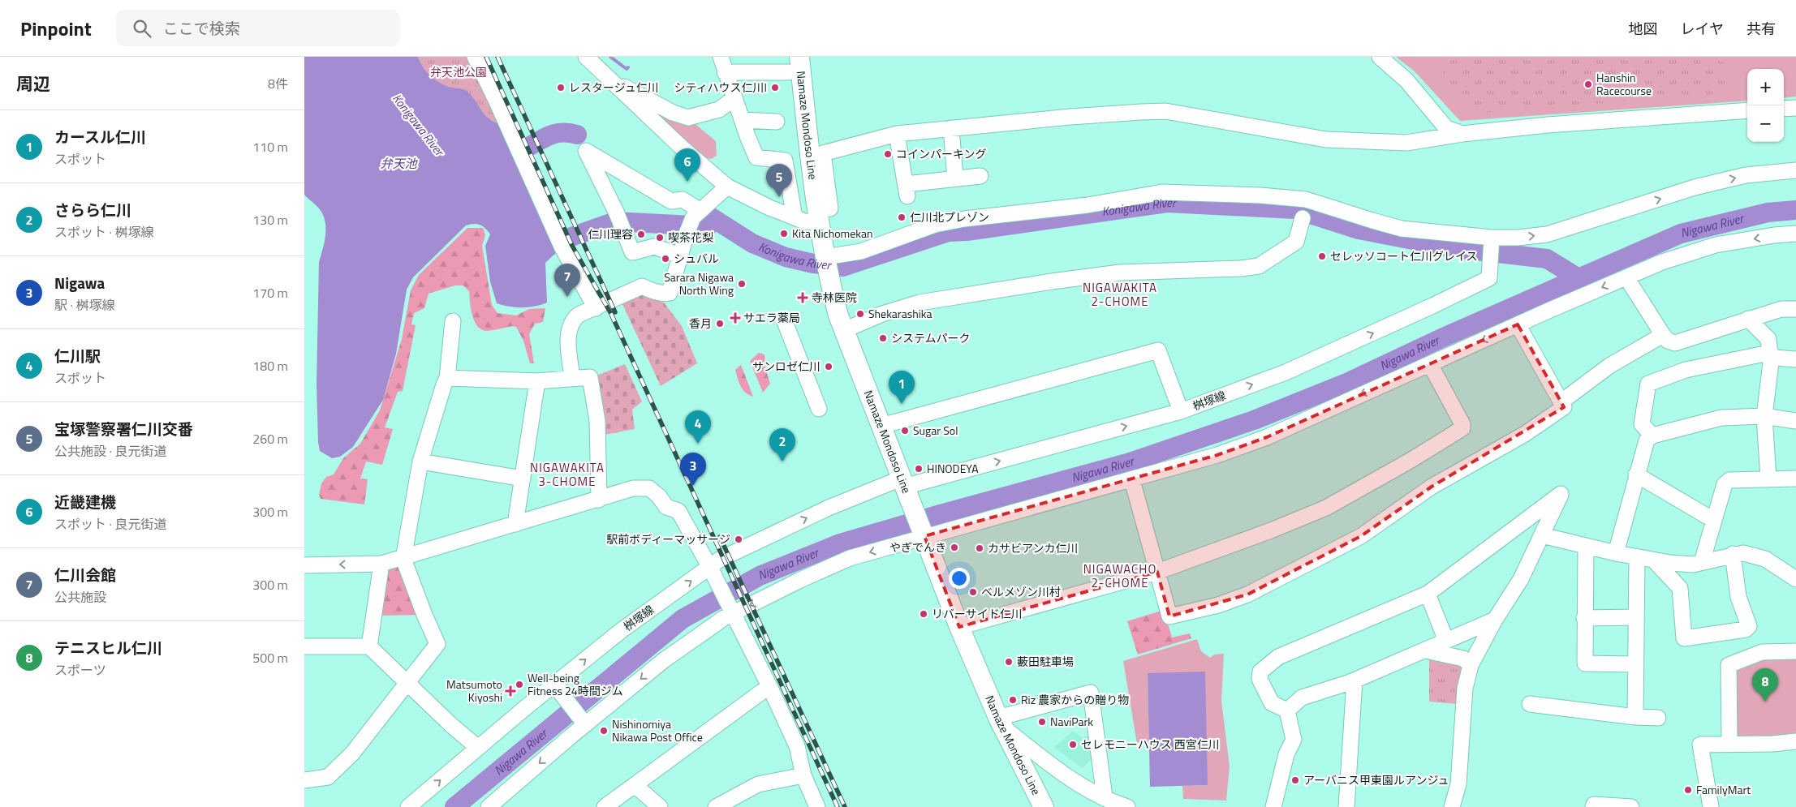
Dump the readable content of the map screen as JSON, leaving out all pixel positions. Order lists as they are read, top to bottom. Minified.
{"streets":{"main road":["Namaze Mondoso Line"],"street":["桝塚線"]},"crossings":[["Namaze Mondoso Line","桝塚線"]],"districts":["NIGAWAKITA 2-CHOME","NIGAWAKITA 3-CHOME","NIGAWACHO 2-CHOME"],"water":["Konigawa River","弁天池","Nigawa River"],"parks":["弁天池公園"],"places":{"other":["Hanshin Racecourse","レスタージュ仁川","シティハウス仁川I","コインパーキング","仁川北プレゾン","Kita Nichomekan","仁川理容","喫茶花梨","セレッソコート仁川グレイス","シュバル","Sarara Nigawa North Wing","Shekarashika","香月","システムパーク","サンロゼ仁川","Sugar Sol","HINODEYA","駅前ボディーマッサージ","やぎでんき","カサビアンカ仁川","ベルメゾン川村","リバーサイド仁川","藪田駐車場","Well-being Fitness 24時間ジム","Riz 農家からの贈り物","NaviPark","Nishinomiya Nikawa Post Office","セレモニーハウス 西宮仁川","アーバニス甲東園ルアンジュ","FamilyMart"],"health":["寺林医院","サエラ薬局","Matsumoto Kiyoshi"]},"page":{"header":"Pinpoint","search":"ここで検索","nav":["地図","レイヤ","共有"],"heading":["周辺","8件"],"map_buttons":["+","−"],"list":[{"mark":"1","name":"カースル仁川","note":"スポット","value":"110 m"},{"mark":"2","name":"さらら仁川","note":"スポット · 桝塚線","value":"130 m"},{"mark":"3","name":"Nigawa","note":"駅 · 桝塚線","value":"170 m"},{"mark":"4","name":"仁川駅","note":"スポット","value":"180 m"},{"mark":"5","name":"宝塚警察署仁川交番","note":"公共施設 · 良元街道","value":"260 m"},{"mark":"6","name":"近畿建機","note":"スポット · 良元街道","value":"300 m"},{"mark":"7","name":"仁川会館","note":"公共施設","value":"300 m"},{"mark":"8","name":"テニスヒル仁川","note":"スポーツ","value":"500 m"}],"pins":["6","5","7","1","4","2","3","8"]}}
